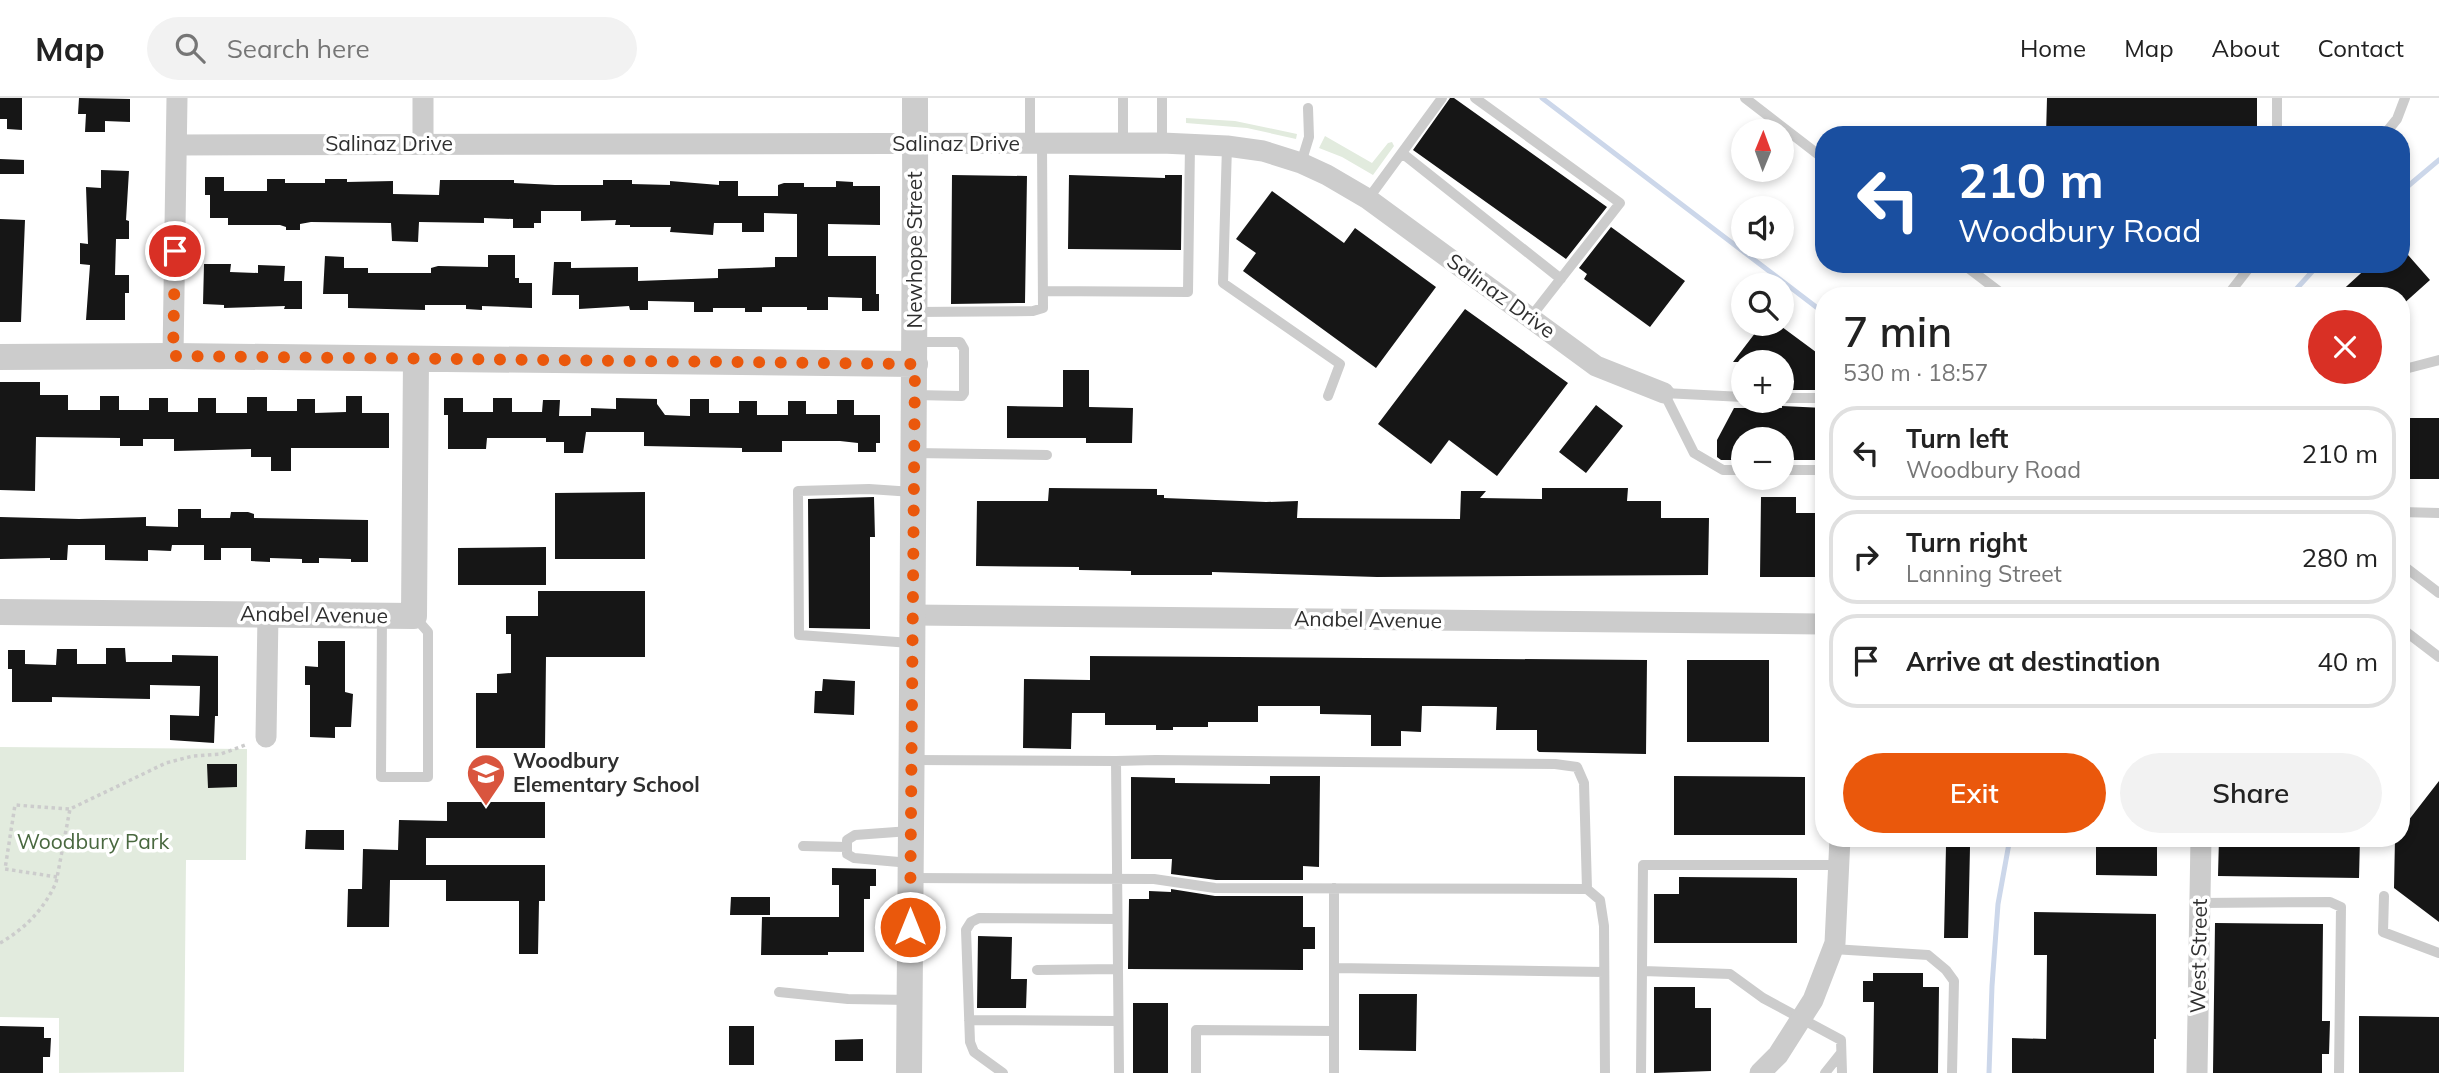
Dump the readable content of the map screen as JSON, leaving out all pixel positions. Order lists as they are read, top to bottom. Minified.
{"streets":{"street":["Salinaz Drive","Newhope Street","Anabel Avenue","West Street"]},"crossings":[["Salinaz Drive","Newhope Street"],["Newhope Street","Anabel Avenue"]],"parks":["Woodbury Park"],"places":{"school or university":["Woodbury Elementary School"]},"north":"top","page":{"header":"Map","search":"Search here","nav":["Home","Map","About","Contact"],"map_buttons":["+","−"],"turn":["210 m","Woodbury Road"],"heading":["7 min","530 m · 18:57"],"list":[{"name":"Turn left","note":"Woodbury Road","value":"210 m"},{"name":"Turn right","note":"Lanning Street","value":"280 m"},{"name":"Arrive at destination","value":"40 m"}],"buttons":["Exit","Share"]}}
